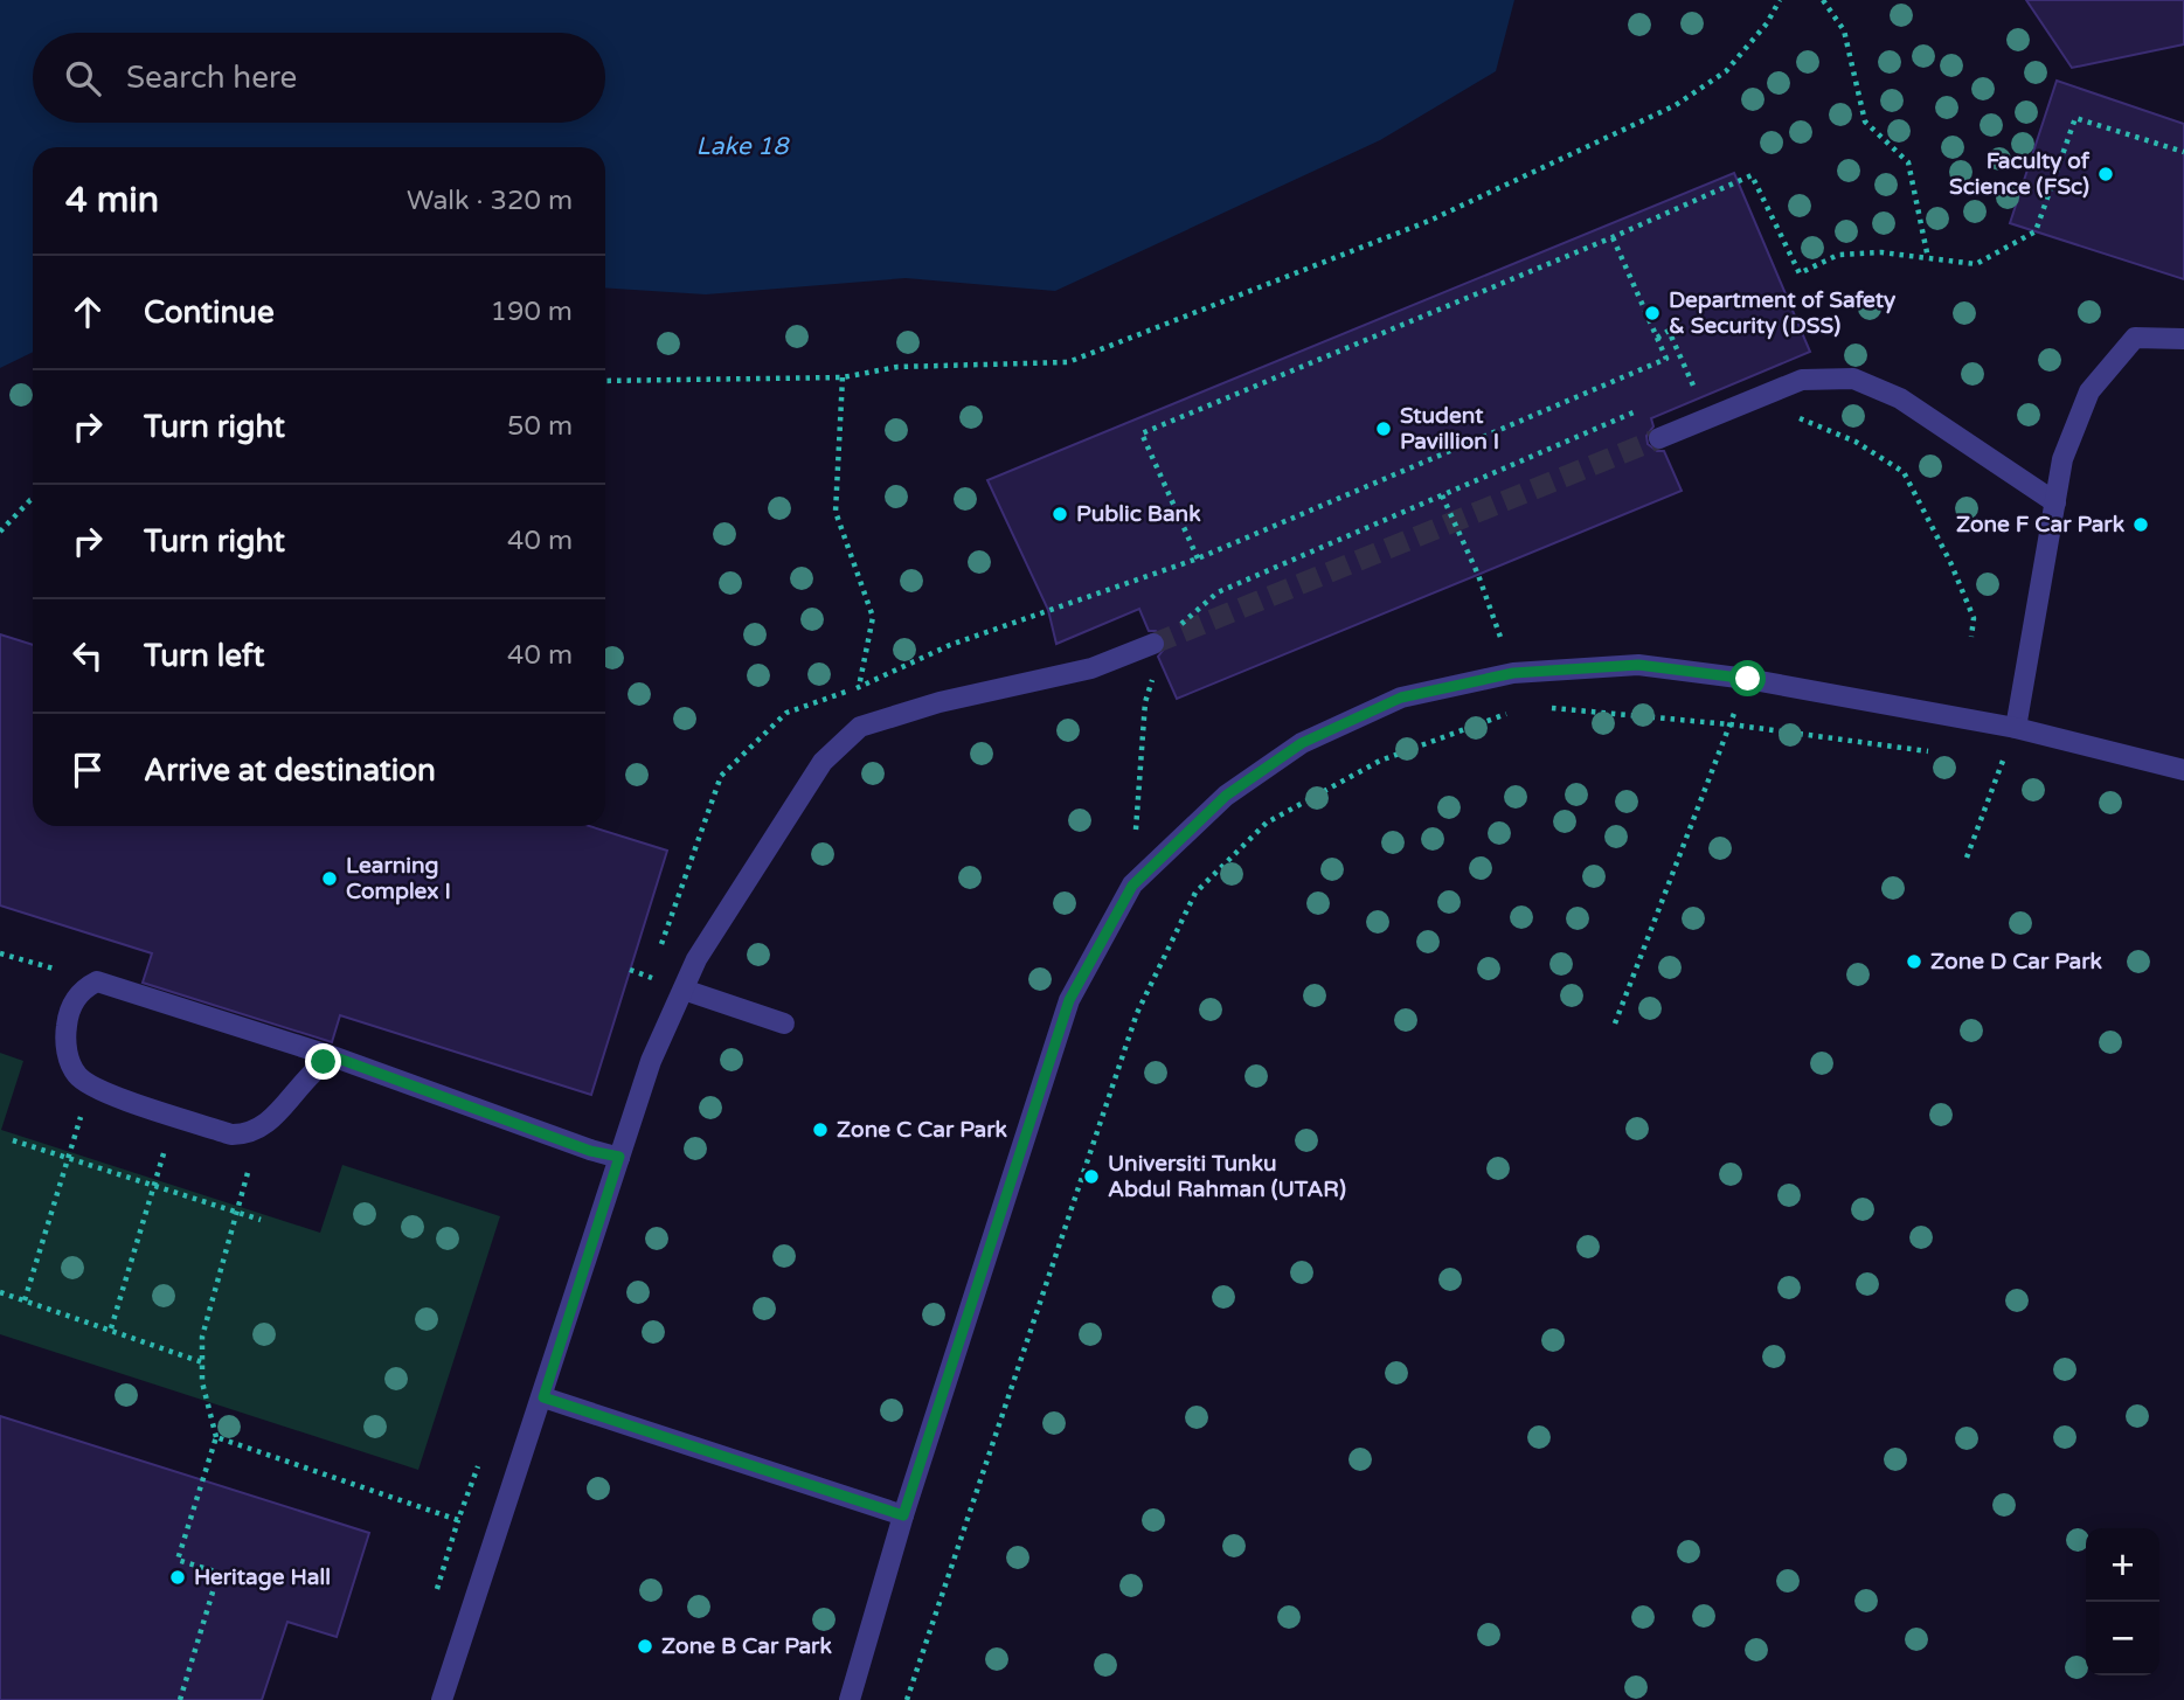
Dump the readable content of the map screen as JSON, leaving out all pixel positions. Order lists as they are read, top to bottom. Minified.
{"water":["Lake 18"],"places":["Faculty of Science (FSc)","Department of Safety & Security (DSS)","Student Pavillion I","Public Bank","Zone F Car Park","Learning Complex I","Zone D Car Park","Zone C Car Park","Universiti Tunku Abdul Rahman (UTAR)","Heritage Hall","Zone B Car Park"],"page":{"search":"Search here","heading":["4 min","Walk · 320 m"],"list":[["Continue","190 m"],["Turn right","50 m"],["Turn right","40 m"],["Turn left","40 m"],"Arrive at destination"],"map_buttons":["+","−"]}}
